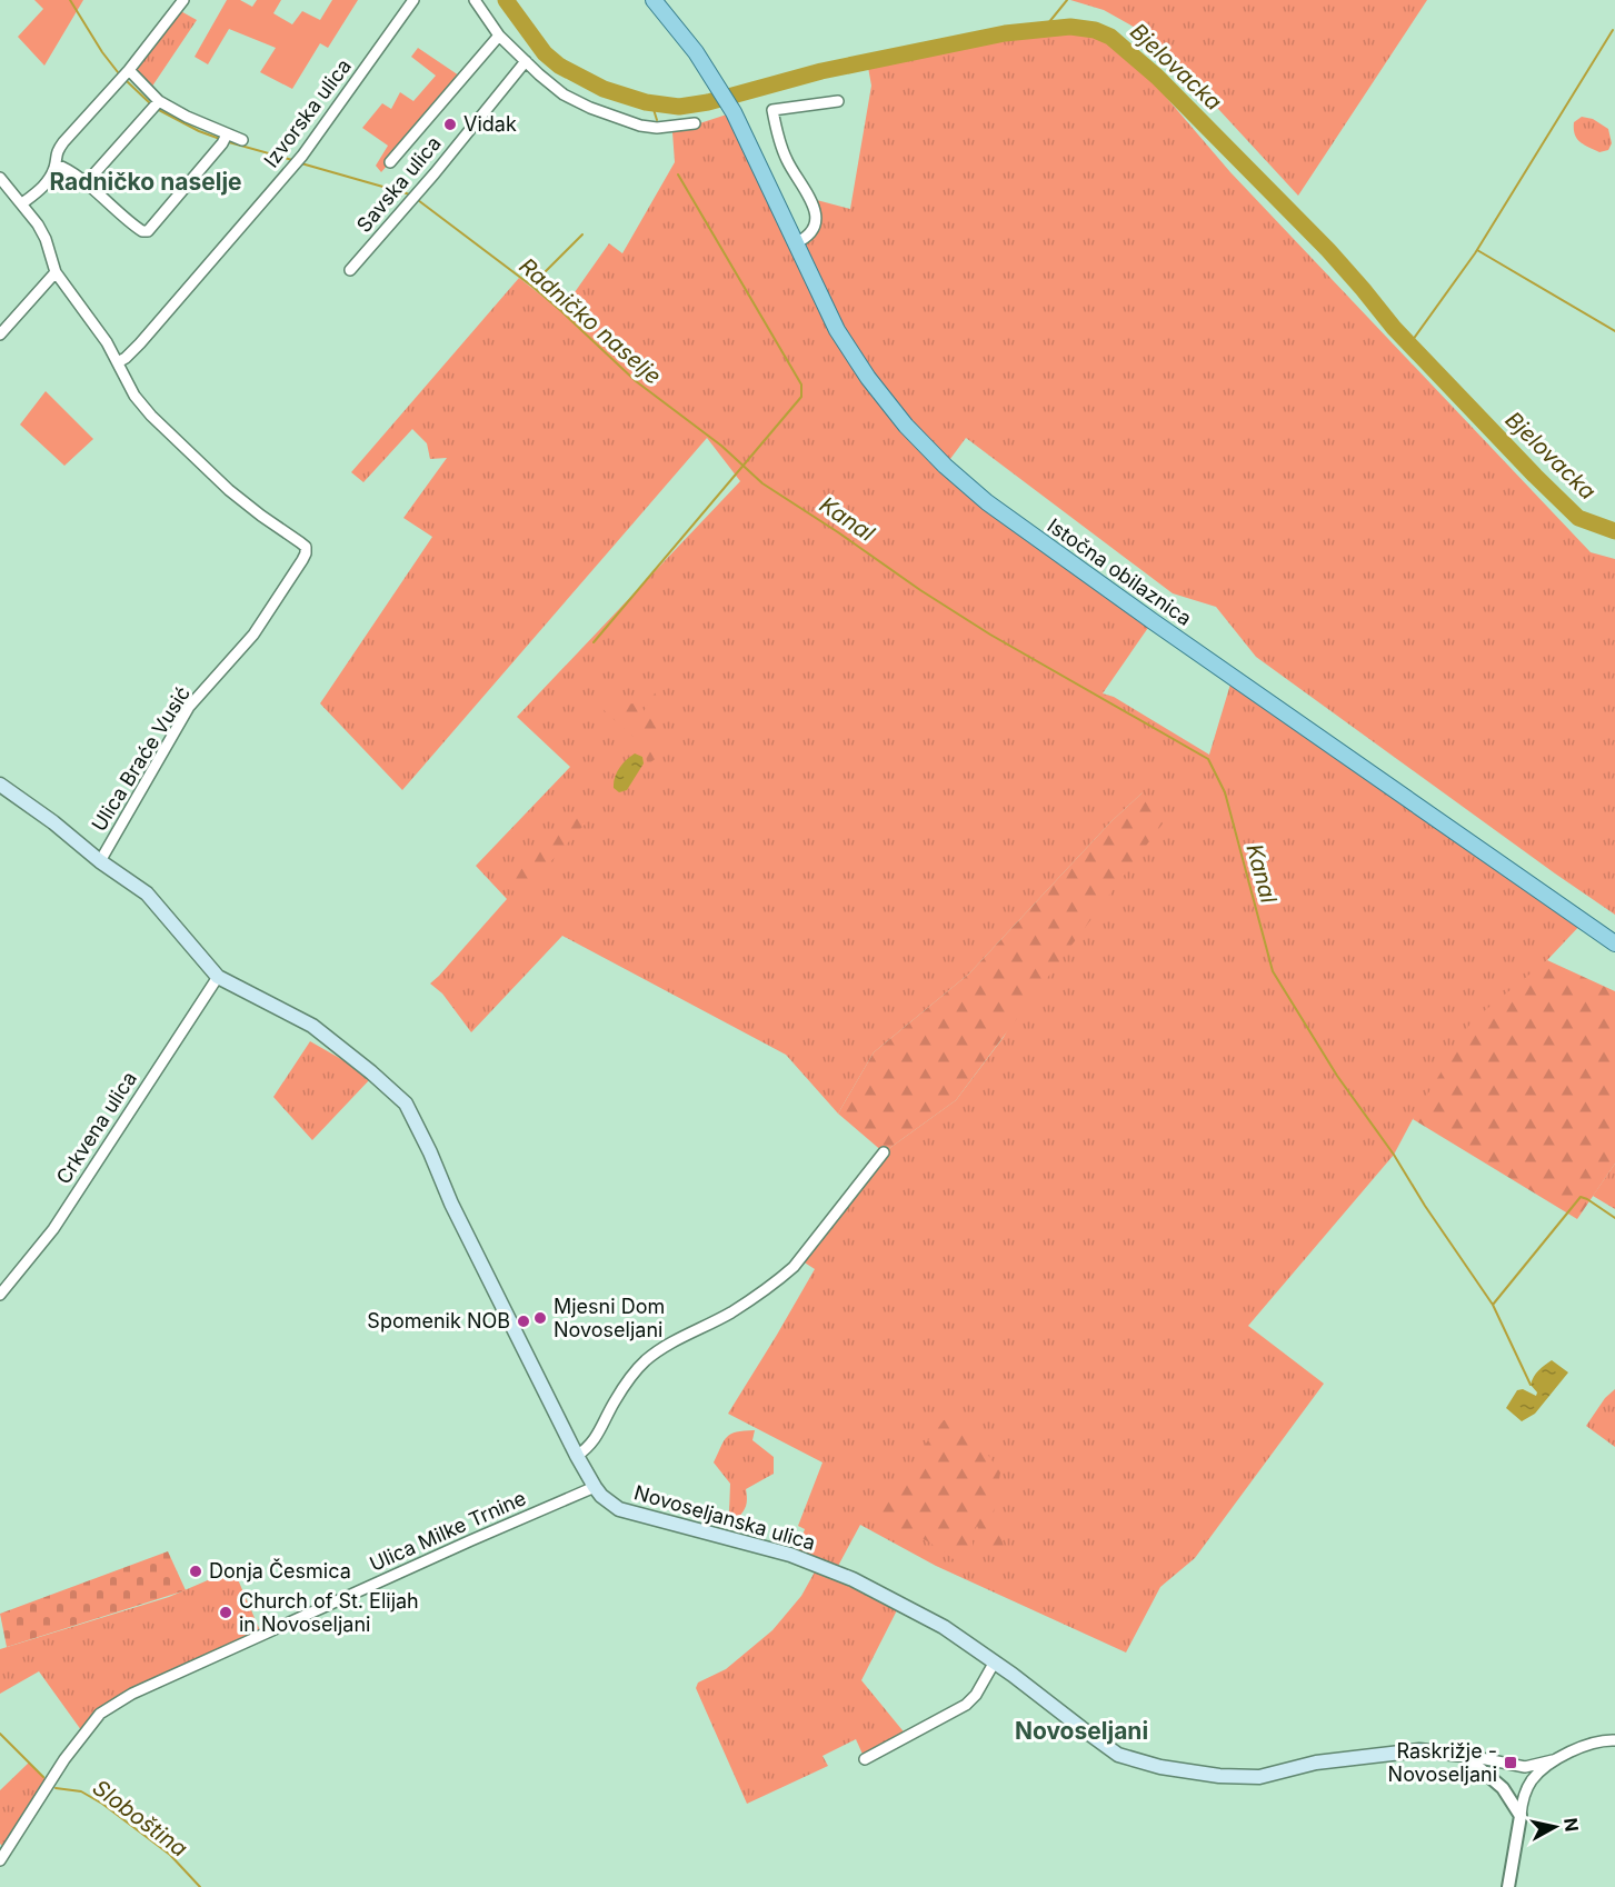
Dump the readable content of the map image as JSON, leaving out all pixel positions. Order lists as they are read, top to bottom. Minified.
{"streets":{"main road":["Istočna obilaznica","Novoseljanska ulica"],"street":["Izvorska ulica","Savska ulica","Ulica Braće Vusić","Crkvena ulica","Ulica Milke Trnine"]},"crossings":[["Izvorska ulica","Ulica Braće Vusić"],["Ulica Braće Vusić","Novoseljanska ulica"],["Crkvena ulica","Novoseljanska ulica"],["Novoseljanska ulica","Ulica Milke Trnine"]],"districts":["Radničko naselje","Novoseljani"],"water":["Bjelovacka","Radničko naselje","Kanal","Sloboština"],"places":{"other":["Vidak","Mjesni Dom Novoseljani","Spomenik NOB","Donja Česmica","Church of St. Elijah in Novoseljani"],"transit":["Raskrižje - Novoseljani"]},"north":"right"}
